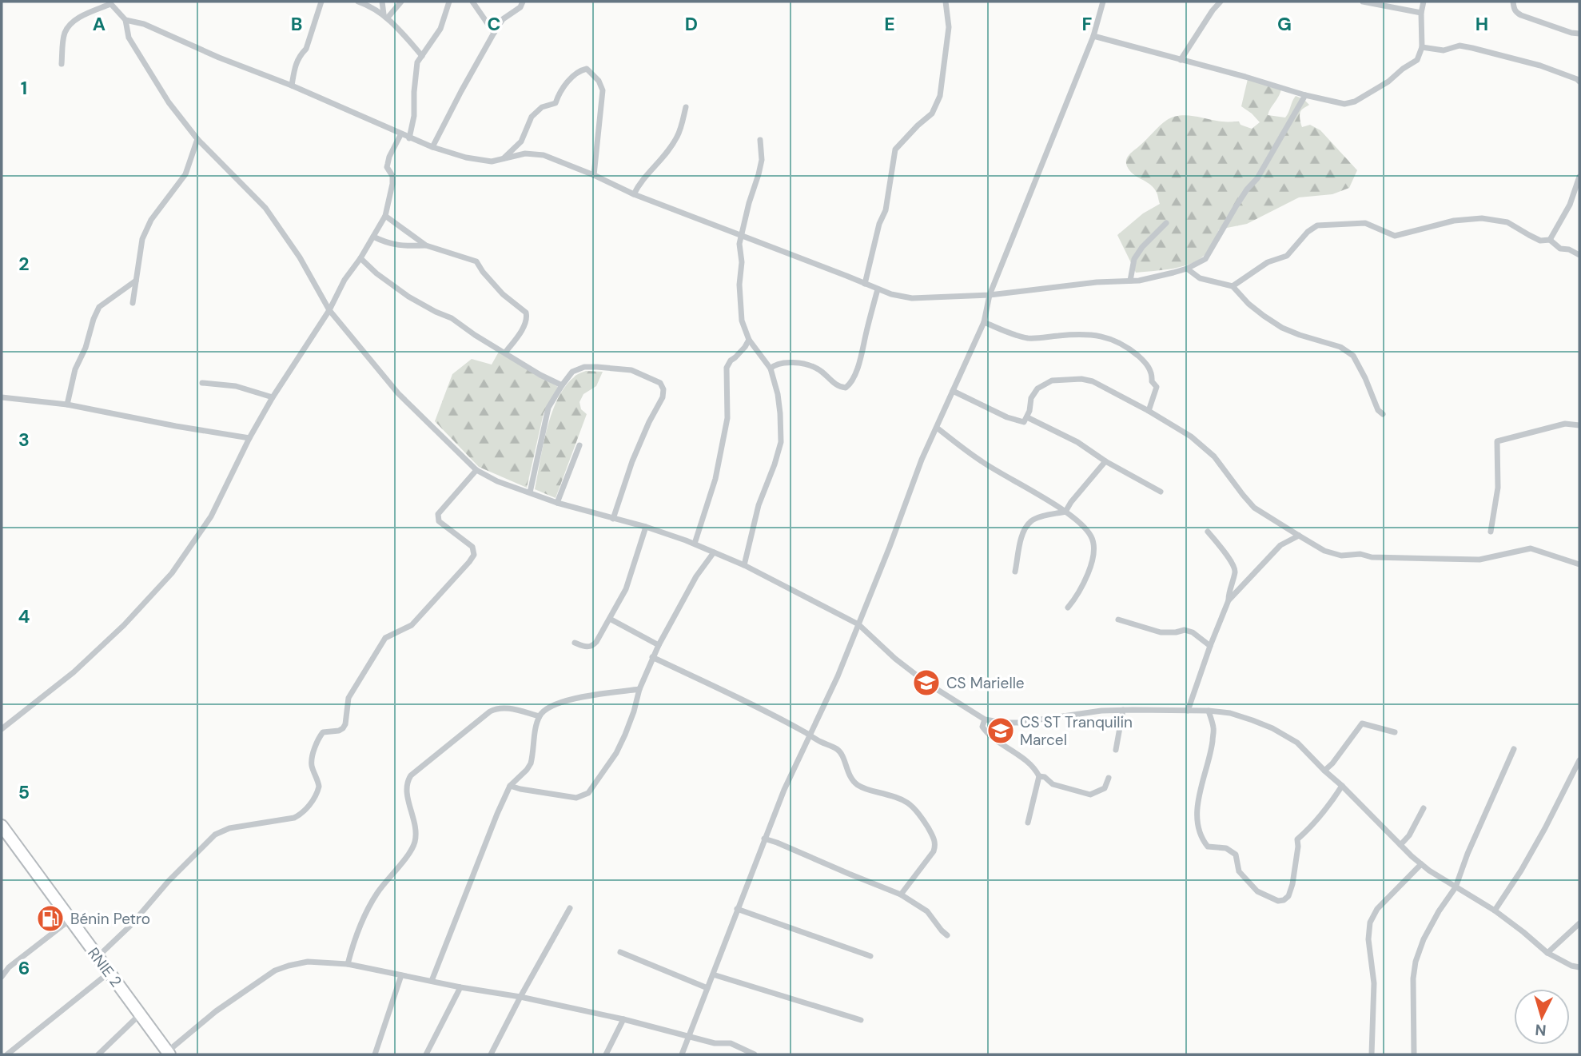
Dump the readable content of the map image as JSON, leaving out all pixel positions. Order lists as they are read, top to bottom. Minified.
{"streets":{"highway":["RNIE 2"]},"places":{"school or university":["CS Marielle","CS ST Tranquilin Marcel"],"fuel station":["Bénin Petro"]},"north":"bottom","grid":{"columns":["A","B","C","D","E","F","G","H"],"rows":["1","2","3","4","5","6"]}}
